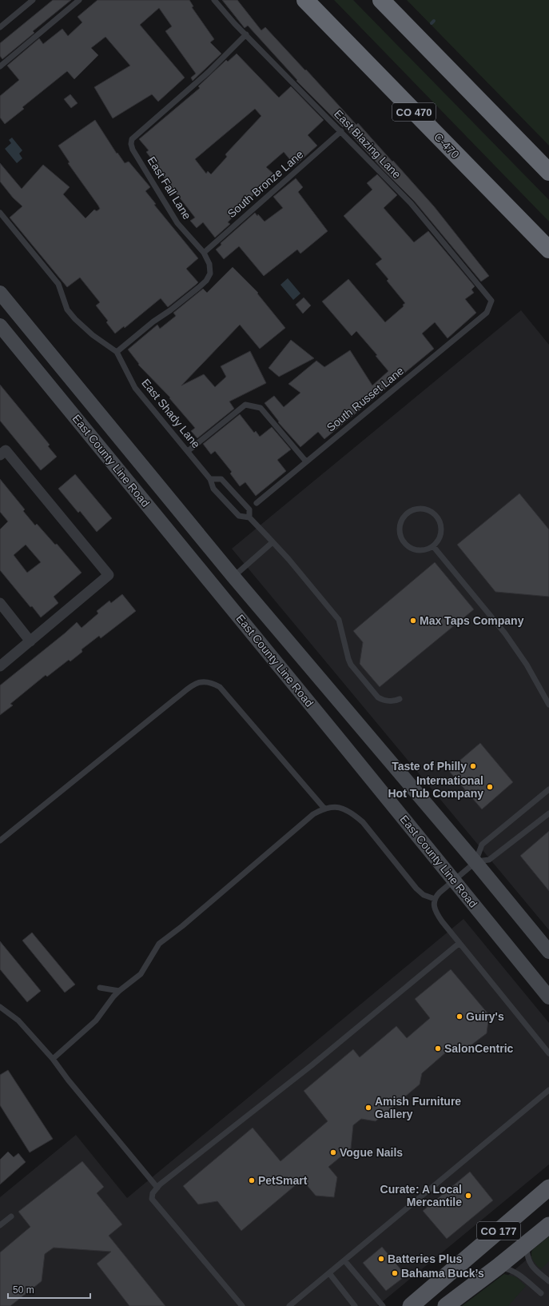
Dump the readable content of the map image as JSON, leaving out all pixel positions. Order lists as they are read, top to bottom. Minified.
{"streets":{"highway":["CO 470","C-470"],"main road":["East County Line Road","CO 177"],"lane":["East Blazing Lane","South Bronze Lane","East Fall Lane","South Russet Lane","East Shady Lane"]},"crossings":[["East Blazing Lane","South Bronze Lane"],["East Blazing Lane","East Fall Lane"],["East Blazing Lane","South Russet Lane"],["South Bronze Lane","East Fall Lane"],["East Fall Lane","East Shady Lane"]],"places":["Max Taps Company","Taste of Philly","International Hot Tub Company","Guiry's","SalonCentric","Amish Furniture Gallery","Vogue Nails","PetSmart","Curate: A Local Mercantile","Batteries Plus","Bahama Buck’s"],"scale_bar":"50 m"}
